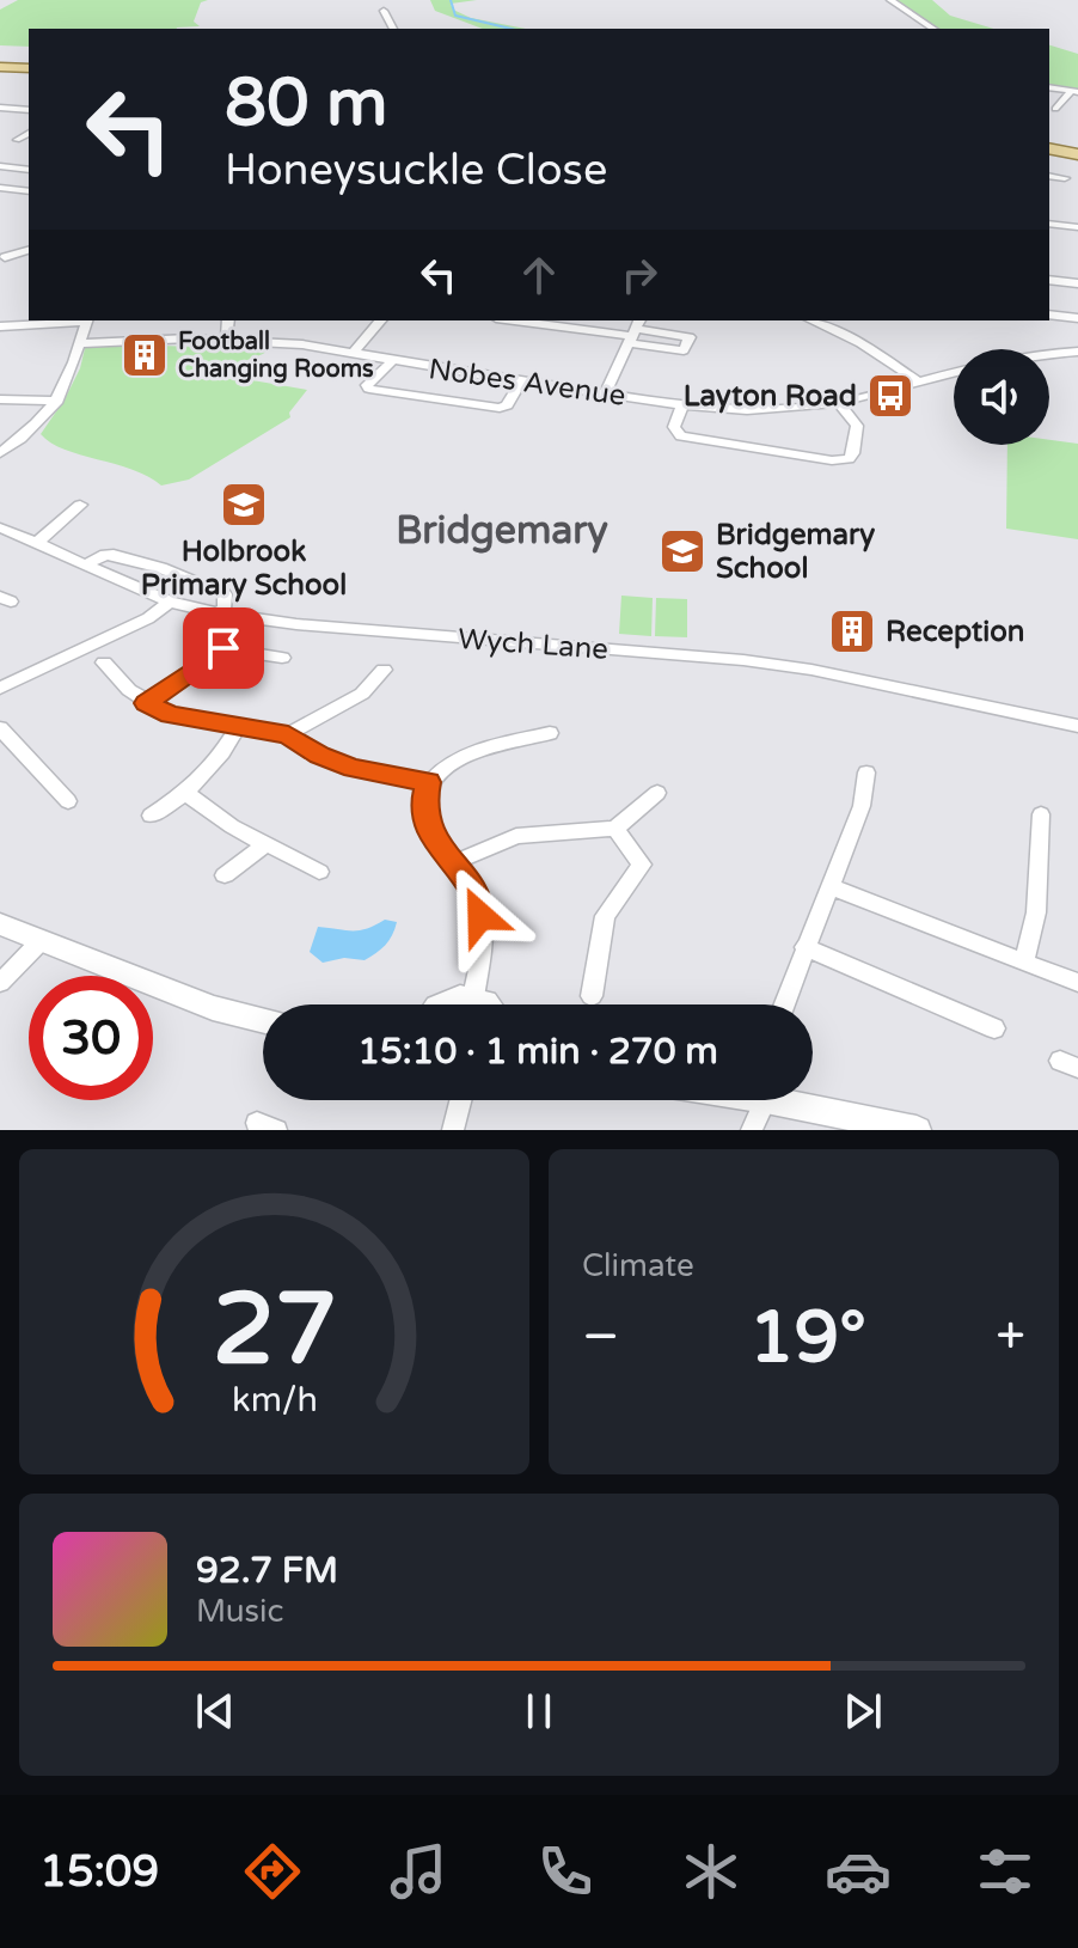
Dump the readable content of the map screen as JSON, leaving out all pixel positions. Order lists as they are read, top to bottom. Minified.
{"streets":{"street":["Nobes Avenue","Wych Lane"]},"districts":["Bridgemary"],"places":{"building":["Football Changing Rooms","Reception"],"bus stop":["Layton Road"],"school or university":["Holbrook Primary School","Bridgemary School"]},"page":{"turn":["80 m","Honeysuckle Close"],"limit":"30","trip":"15:10 · 1 min · 270 m","tile":"Climate","heat":["−","19°","+"],"song":["92.7 FM","Music"],"tabs":"15:09","gauge":["27","km/h"]}}
